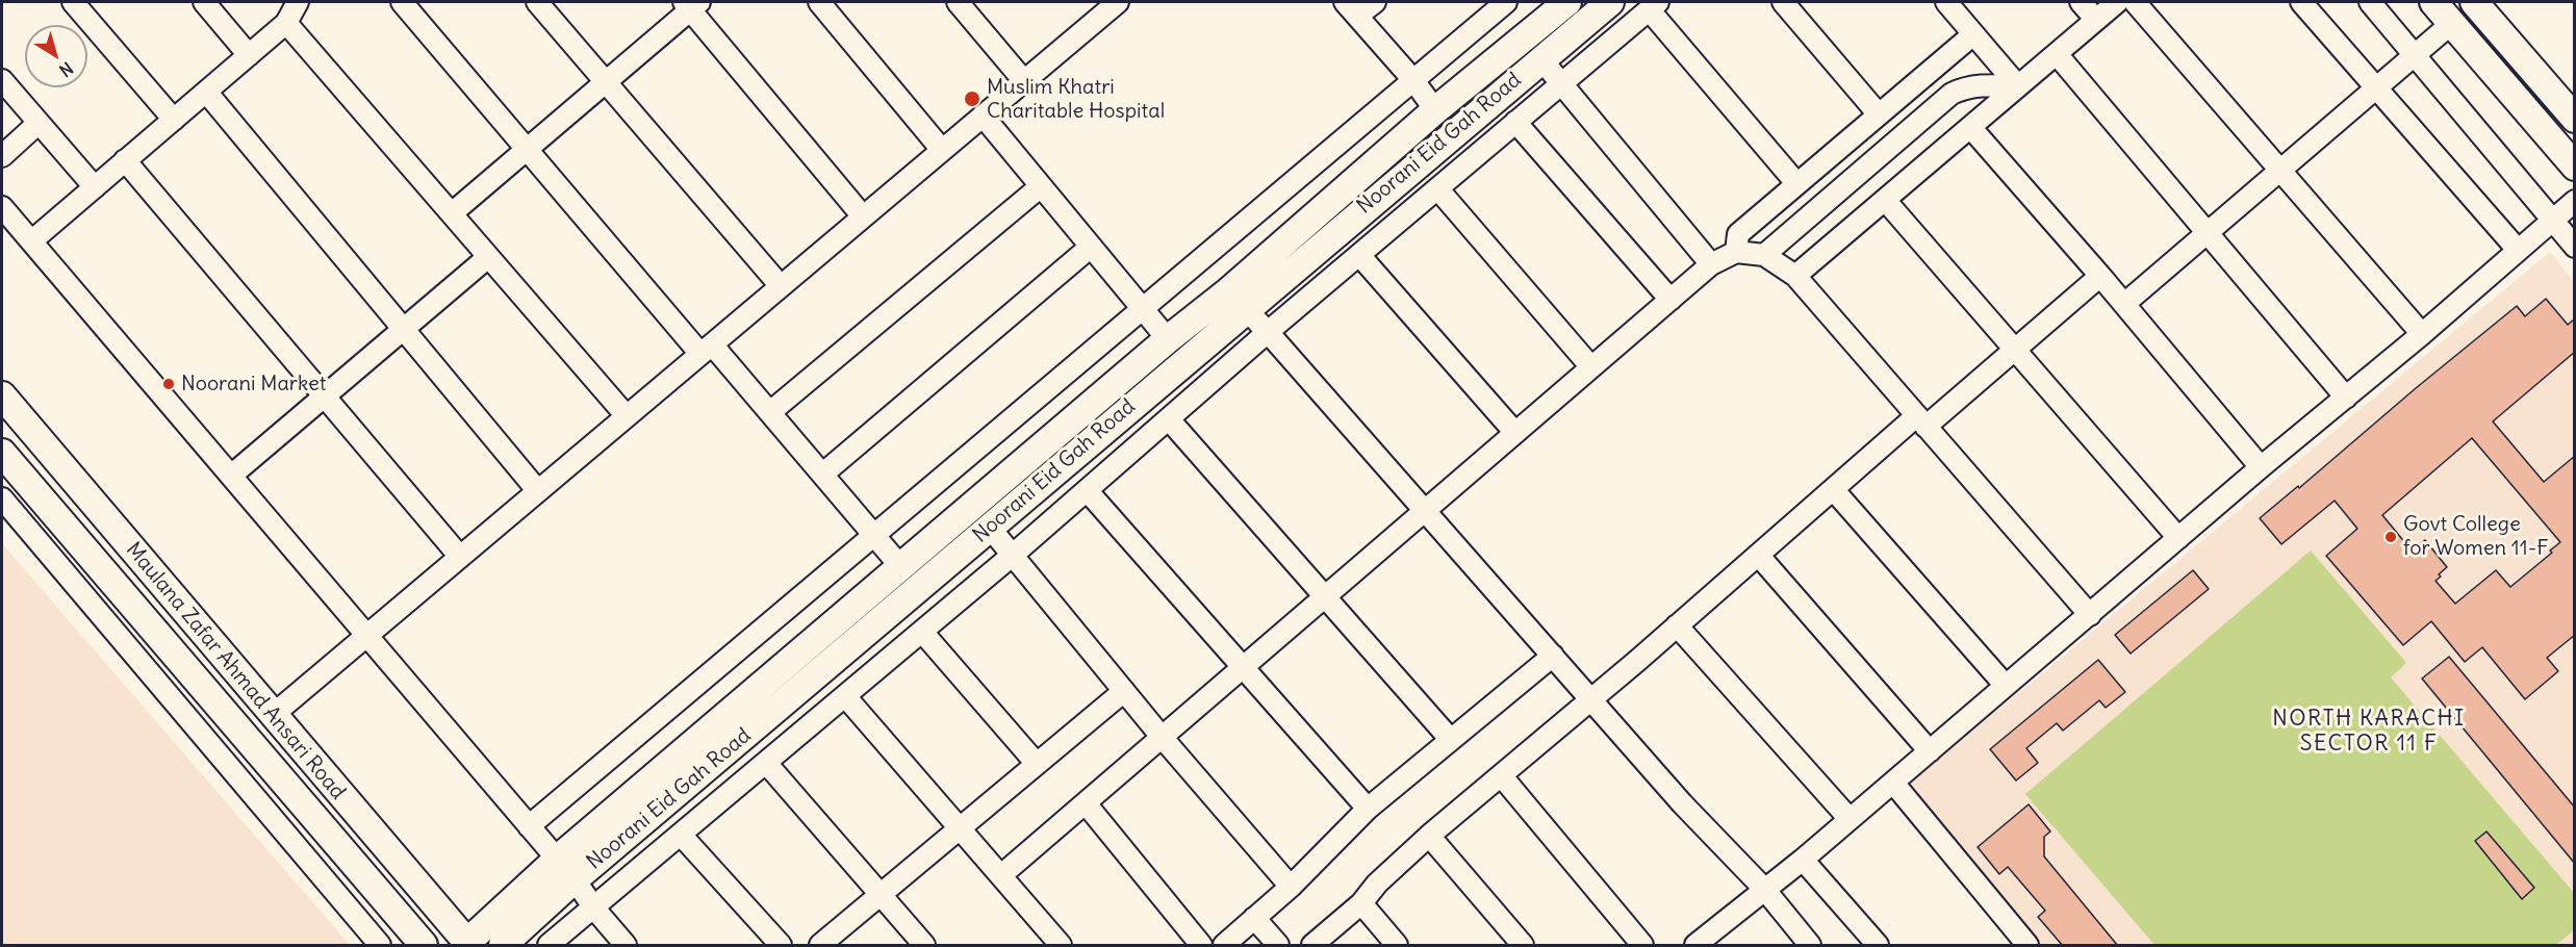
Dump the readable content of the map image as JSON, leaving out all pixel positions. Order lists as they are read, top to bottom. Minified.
{"streets":{"main road":["Noorani Eid Gah Road","Maulana Zafar Ahmad Ansari Road"]},"crossings":[["Noorani Eid Gah Road","Maulana Zafar Ahmad Ansari Road"]],"districts":["NORTH KARACHI SECTOR 11 F"],"places":["Muslim Khatri Charitable Hospital","Noorani Market","Govt College for Women 11-F"],"north":"bottom right"}
